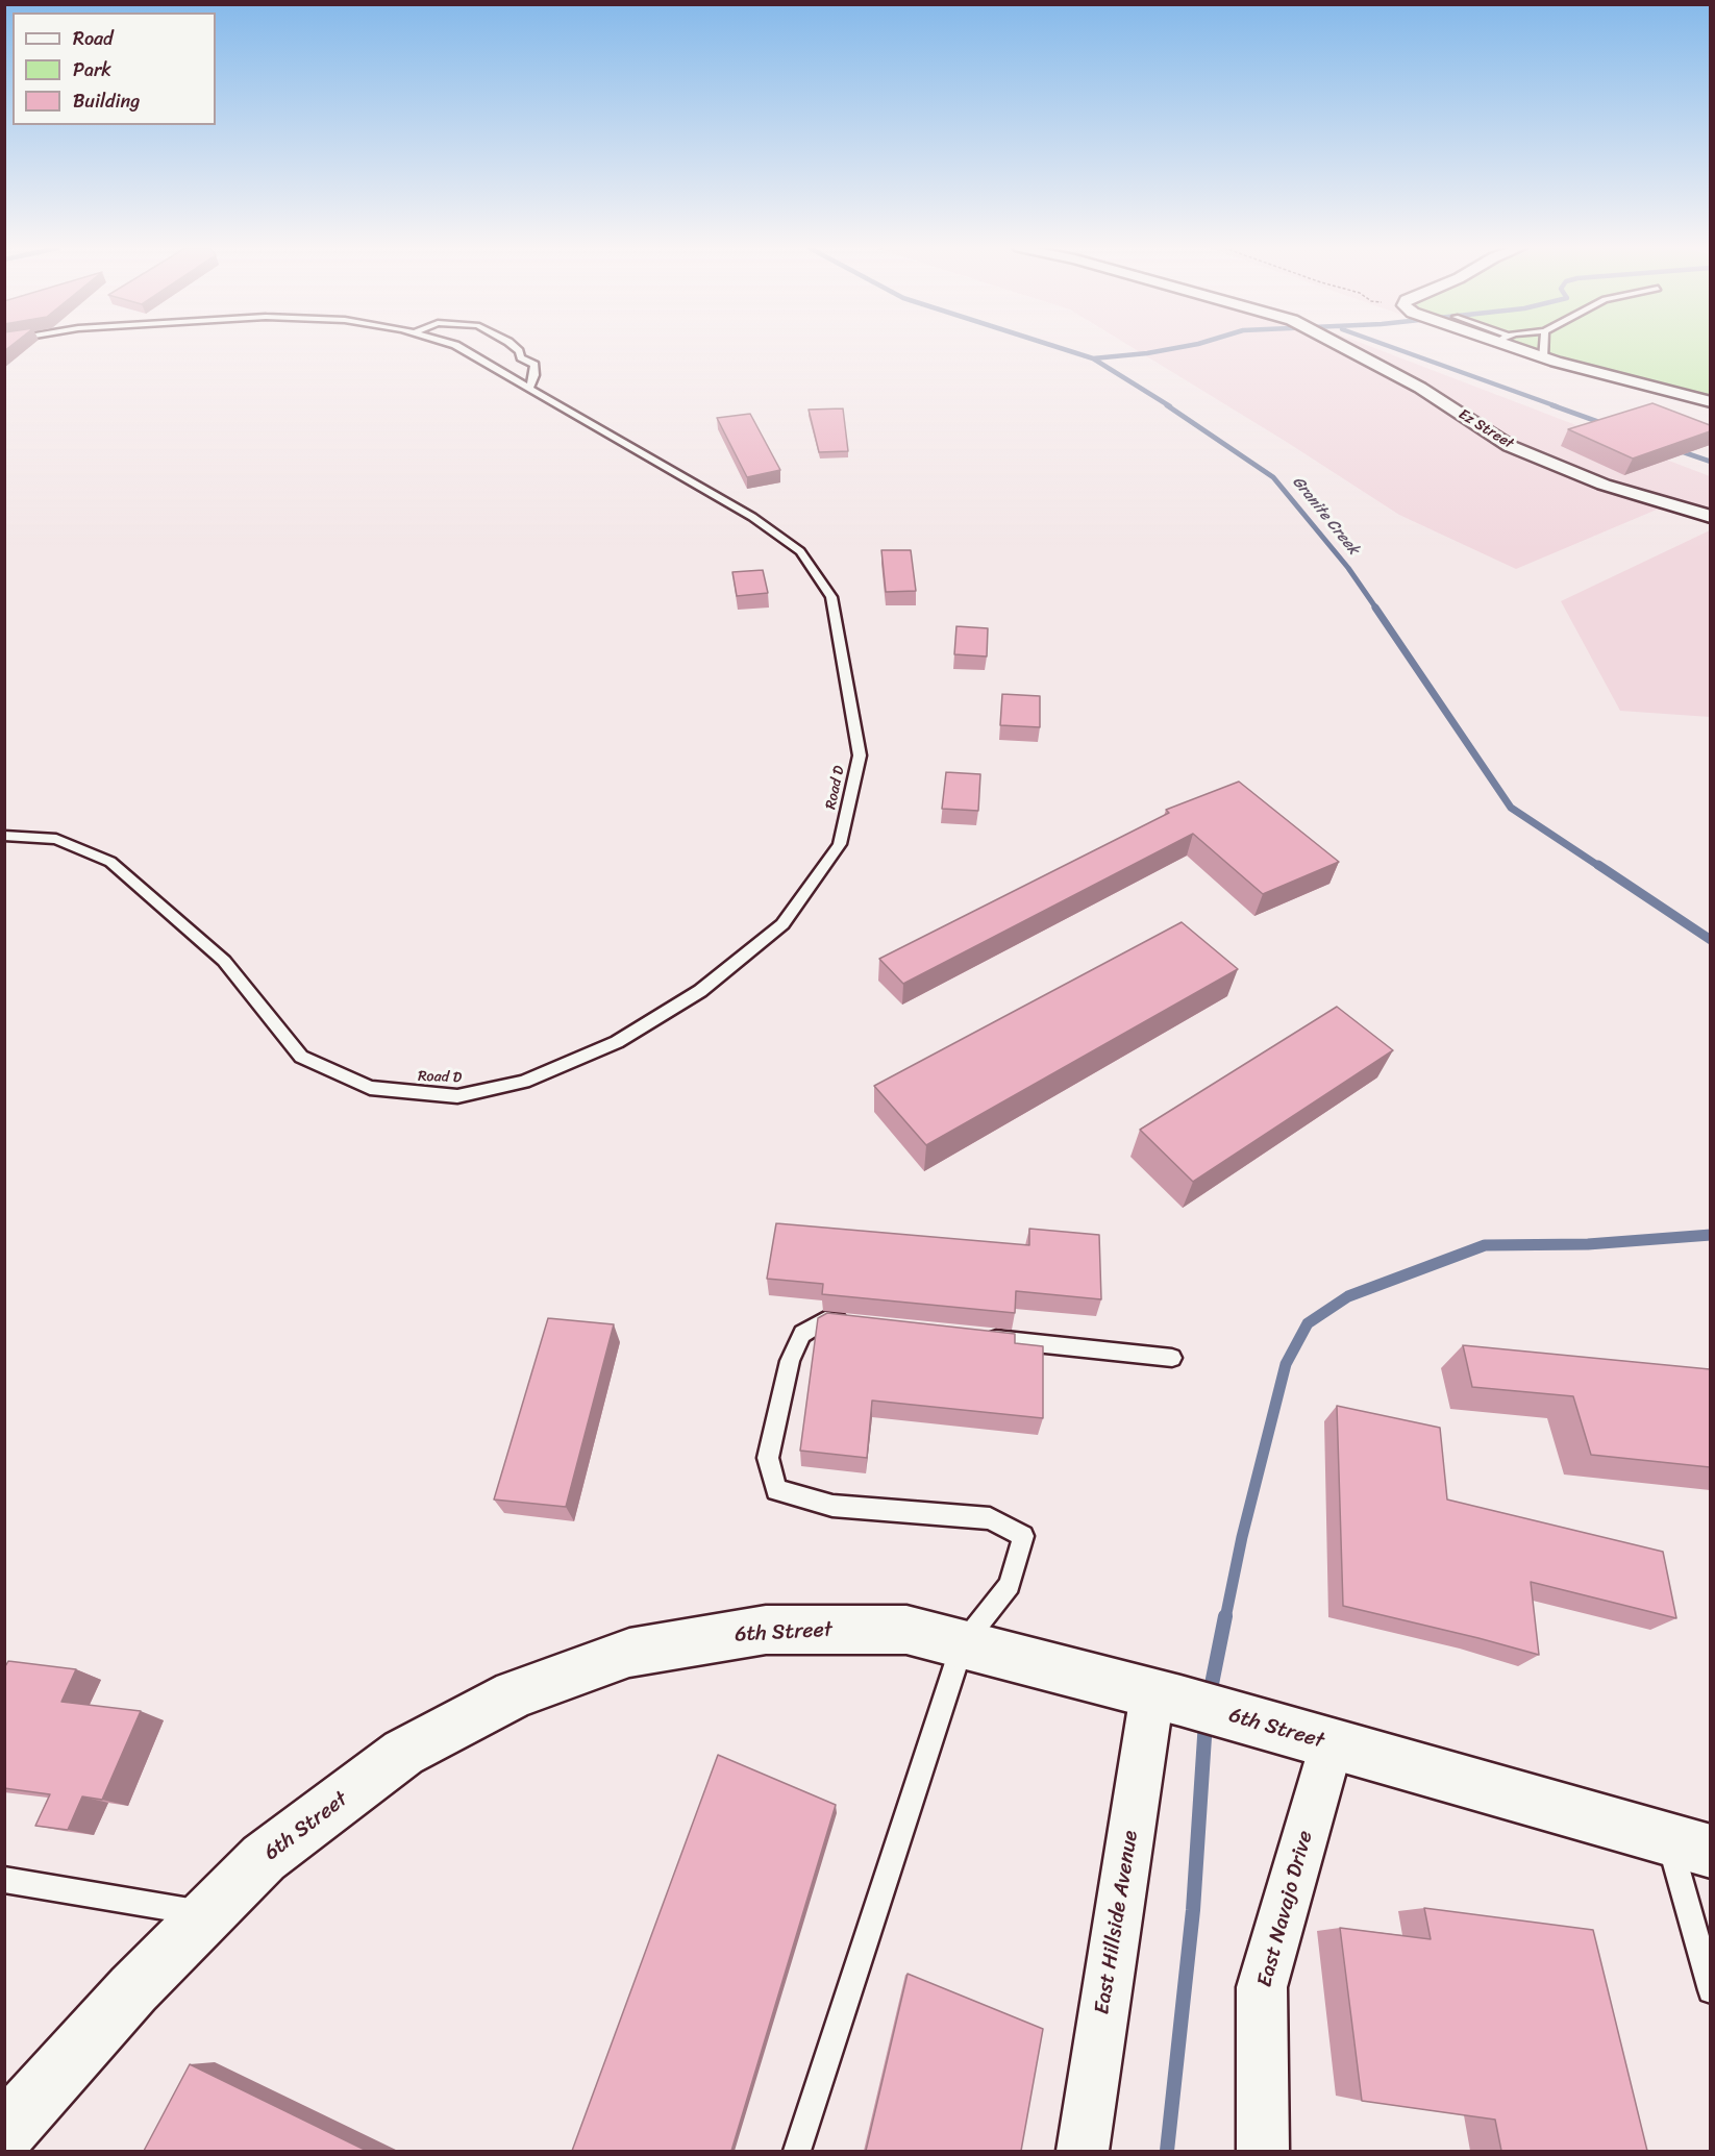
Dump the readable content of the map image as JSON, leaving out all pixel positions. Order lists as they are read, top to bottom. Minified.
{"streets":{"street":["Ez Street","6th Street","East Navajo Drive","East Hillside Avenue"],"lane":["Road D"]},"crossings":[["6th Street","East Navajo Drive"],["6th Street","East Hillside Avenue"]],"water":["Granite Creek"],"legend":["Road","Park","Building"]}
